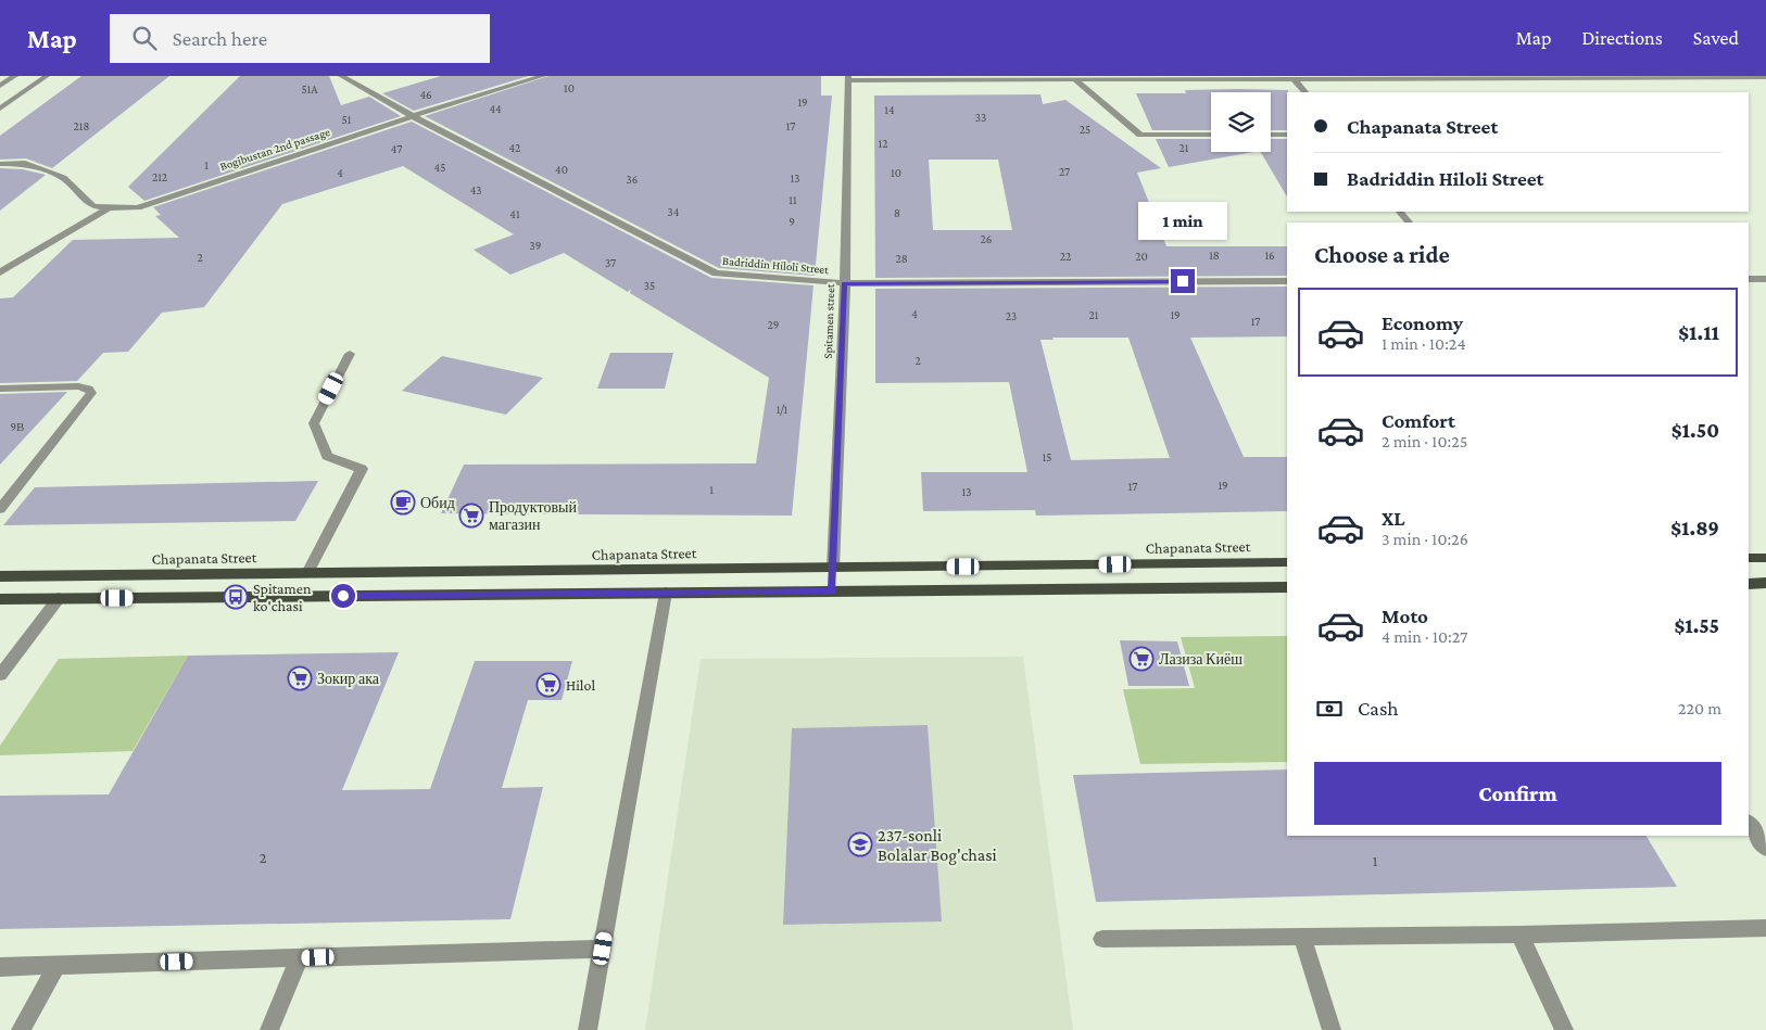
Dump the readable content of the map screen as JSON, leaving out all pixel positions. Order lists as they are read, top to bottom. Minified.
{"streets":{"main road":["Chapanata Street"],"street":["Bogibustan 2nd passage","Badriddin Hiloli Street","Spitamen street"]},"crossings":[["Bogibustan 2nd passage","Badriddin Hiloli Street"],["Badriddin Hiloli Street","Spitamen street"],["Spitamen street","Chapanata Street"]],"places":{"cafe":["Обид"],"supermarket":["Продуктовый магазин","Лазиза Киёш","Зокир ака","Hilol"],"bus stop":["Spitamen ko'chasi"],"school or university":["237-sonli Bolalar Bog'chasi"]},"house_numbers":["10","51A","46","19","44","14","33","51","218","17","25","12","42","21","47","1","45","40","27","4","10","212","13","36","43","11","34","8","41","9","26","39","18","16","22","20","2","28","37","35","4","21","19","23","17","29","2","1/1","9В","15","19","17","1","13","2","1"],"page":{"header":"Map","search":"Search here","nav":["Map","Directions","Saved"],"banner":["Chapanata Street","Badriddin Hiloli Street"],"bubble":"1 min","heading":"Choose a ride","list":[{"name":"Economy","note":"1 min · 10:24","value":"$1.11"},{"name":"Comfort","note":"2 min · 10:25","value":"$1.50"},{"name":"XL","note":"3 min · 10:26","value":"$1.89"},{"name":"Moto","note":"4 min · 10:27","value":"$1.55"}],"pay":["Cash","220 m"],"buttons":"Confirm"}}
